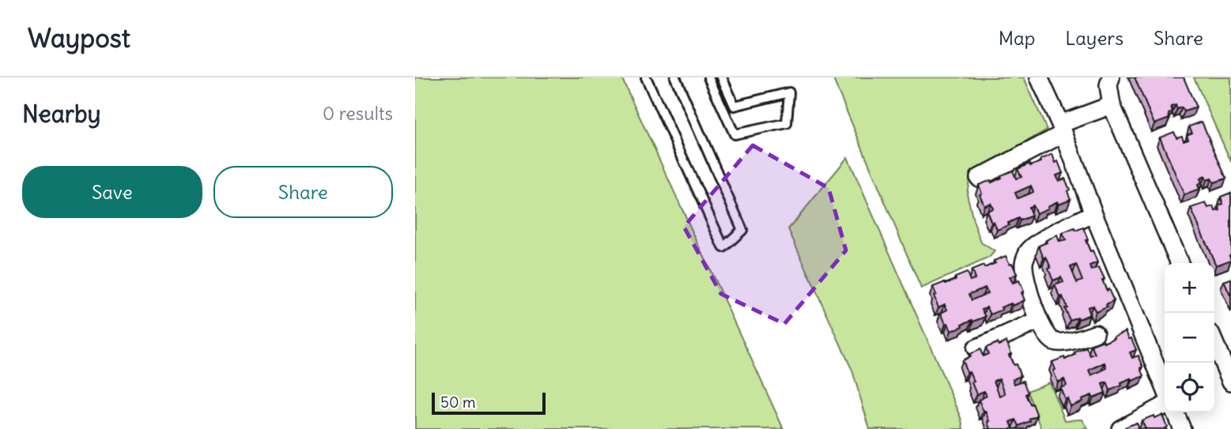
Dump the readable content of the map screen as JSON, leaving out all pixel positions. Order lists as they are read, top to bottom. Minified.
{"scale_bar":"50 m","page":{"header":"Waypost","nav":["Map","Layers","Share"],"heading":["Nearby","0 results"],"buttons":["Save","Share"],"map_buttons":["+","−"],"scale":"50 m"}}
